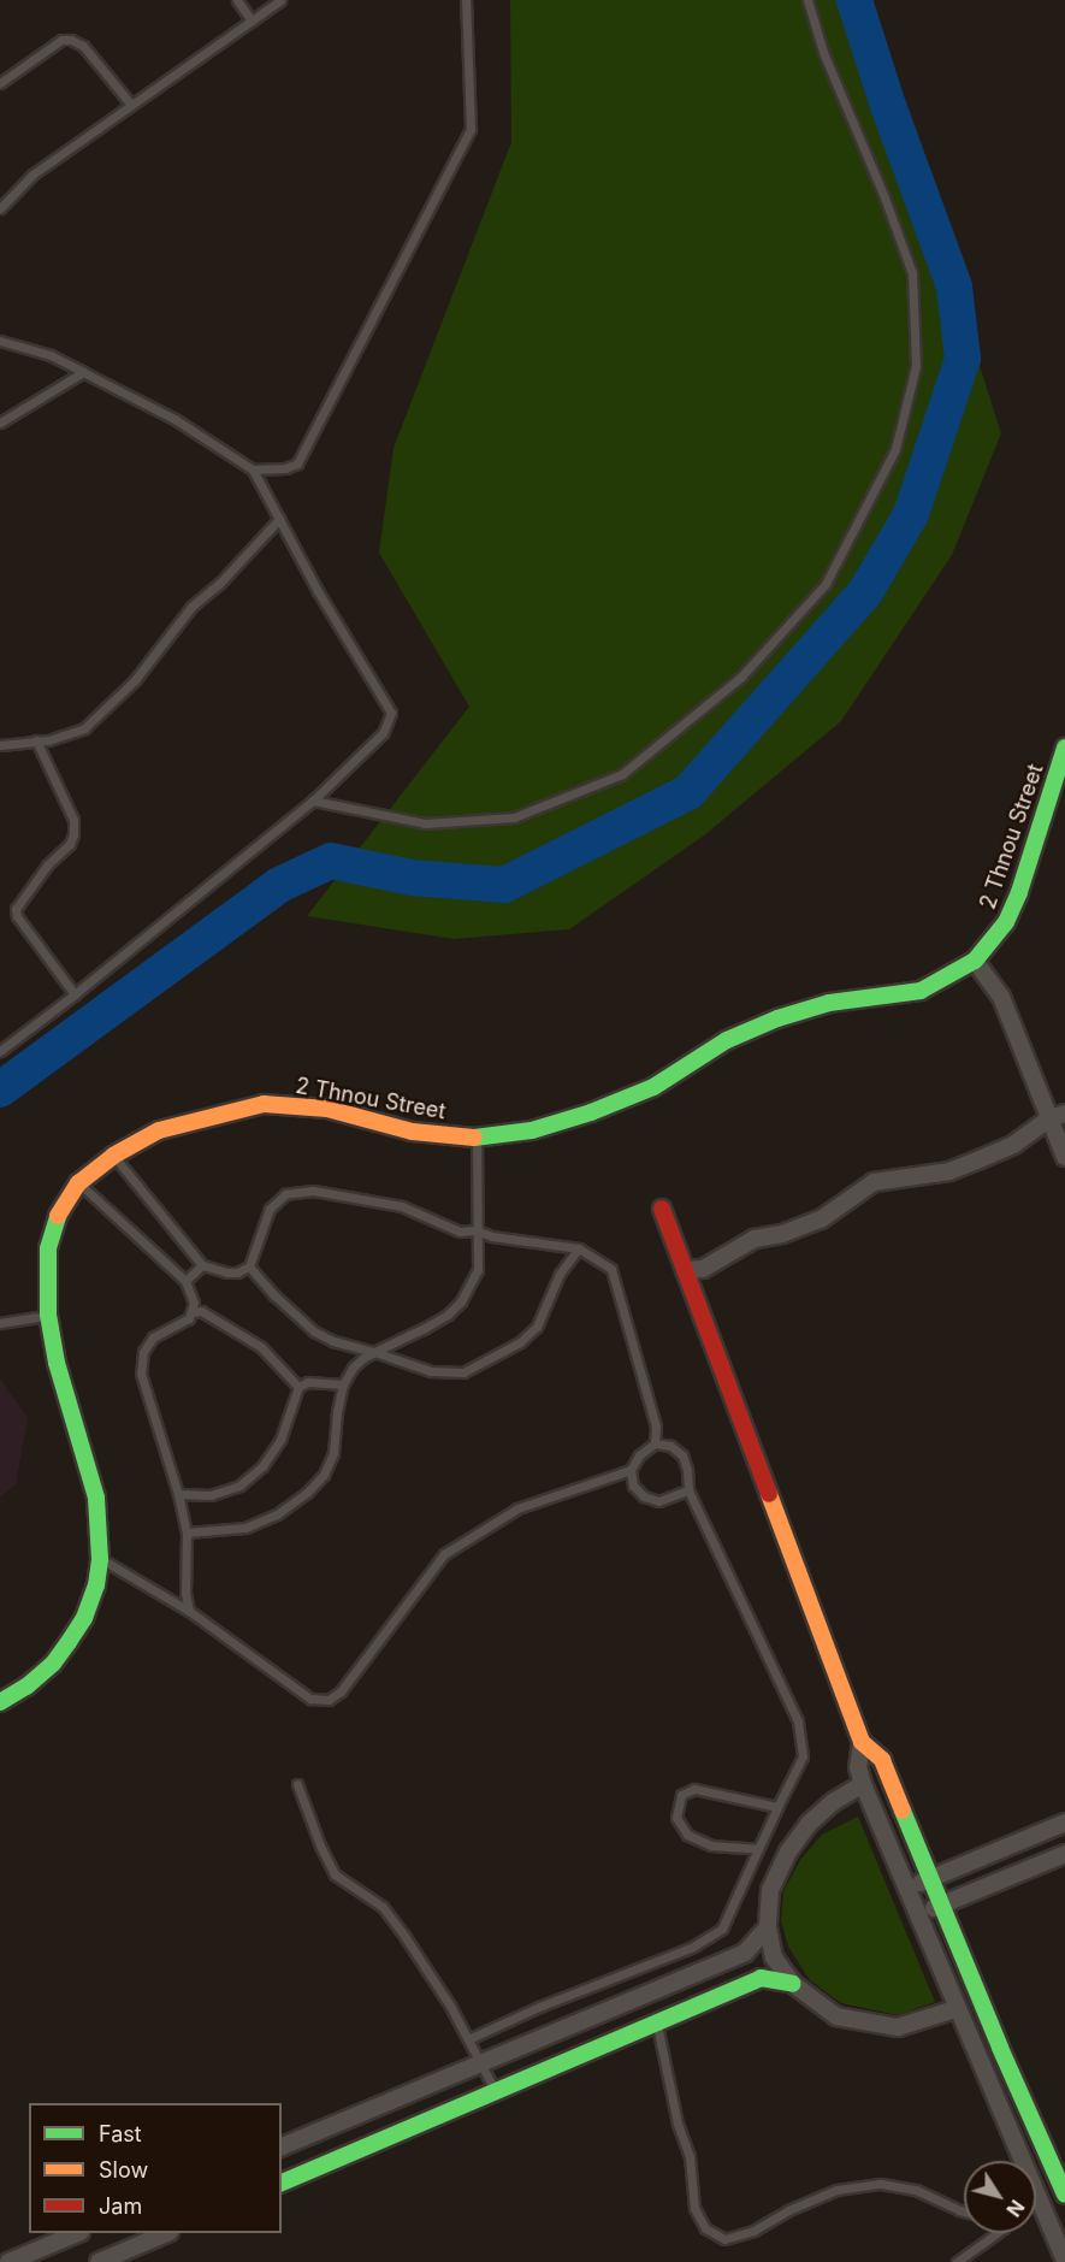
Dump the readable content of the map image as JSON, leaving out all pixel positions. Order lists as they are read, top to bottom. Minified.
{"streets":{"main road":["2 Thnou Street"]},"legend":["Fast","Slow","Jam"],"north":"bottom right"}
